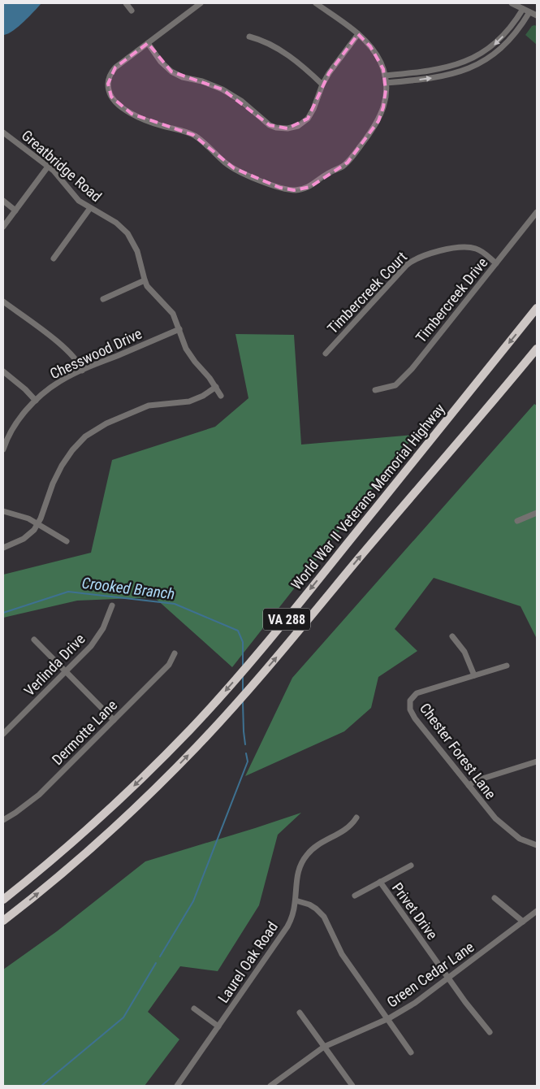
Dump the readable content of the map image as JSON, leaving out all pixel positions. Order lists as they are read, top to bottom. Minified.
{"streets":{"highway":["World War II Veterans Memorial Highway","VA 288"],"street":["Greatbridge Road","Timbercreek Court","Timbercreek Drive","Chesswood Drive","Verlinda Drive","Dermotte Lane","Chester Forest Lane","Privet Drive","Laurel Oak Road","Green Cedar Lane"]},"crossings":[["Greatbridge Road","Chesswood Drive"],["Timbercreek Court","Timbercreek Drive"],["Privet Drive","Green Cedar Lane"]],"water":["Crooked Branch"]}
